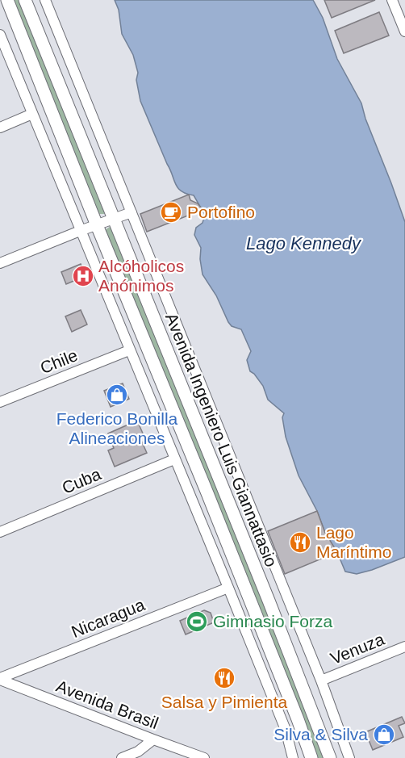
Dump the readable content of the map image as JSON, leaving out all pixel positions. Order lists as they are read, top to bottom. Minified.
{"streets":{"main road":["Avenida Ingeniero Luis Giannattasio"],"street":["Chile","Cuba","Nicaragua","Venuza","Avenida Brasil"]},"crossings":[["Avenida Ingeniero Luis Giannattasio","Venuza"],["Nicaragua","Avenida Brasil"]],"water":["Lago Kennedy"],"places":{"cafe":["Portofino"],"hospital":["Alcóholicos Anónimos"],"shop":["Federico Bonilla Alineaciones","Silva & Silva"],"restaurant":["Lago Maríntimo","Salsa y Pimienta"],"sports":["Gimnasio Forza"]}}
